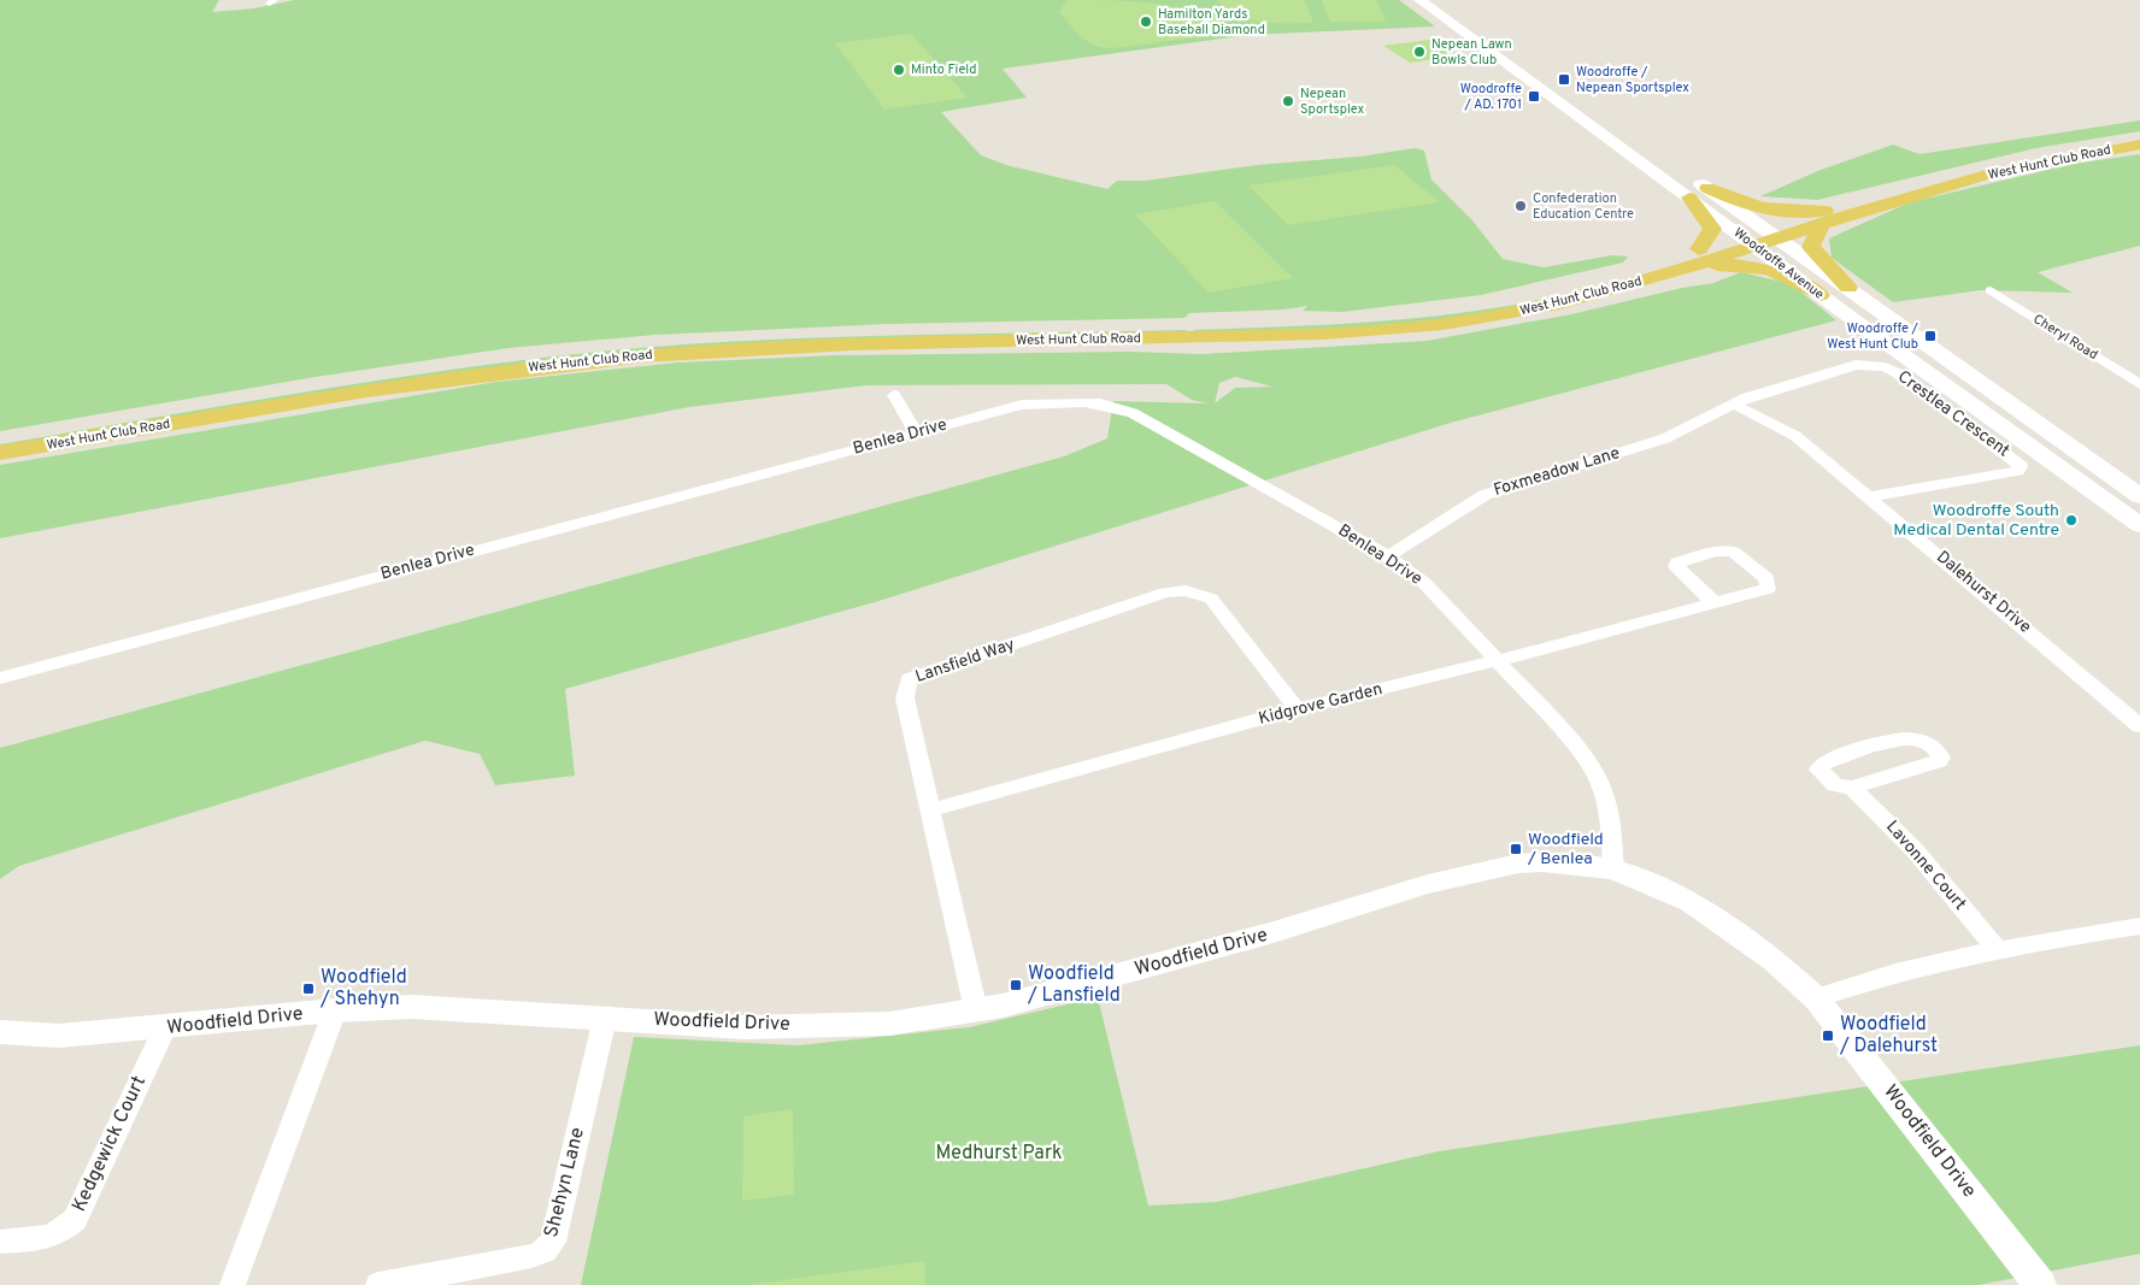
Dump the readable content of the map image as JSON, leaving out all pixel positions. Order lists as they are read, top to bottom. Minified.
{"streets":{"main road":["West Hunt Club Road","Woodroffe Avenue"],"street":["Cheryl Road","Crestlea Crescent","Benlea Drive","Foxmeadow Lane","Dalehurst Drive","Lansfield Way","Kidgrove Garden","Lavonne Court","Woodfield Drive","Kedgewick Court","Shehyn Lane"]},"crossings":[["West Hunt Club Road","Woodroffe Avenue"],["Crestlea Crescent","Foxmeadow Lane"],["Crestlea Crescent","Dalehurst Drive"],["Benlea Drive","Foxmeadow Lane"],["Benlea Drive","Kidgrove Garden"],["Benlea Drive","Woodfield Drive"],["Foxmeadow Lane","Dalehurst Drive"],["Lansfield Way","Kidgrove Garden"],["Lansfield Way","Woodfield Drive"],["Woodfield Drive","Kedgewick Court"],["Woodfield Drive","Shehyn Lane"]],"parks":["Medhurst Park"],"places":{"other":["Hamilton Yards Baseball Diamond","Nepean Lawn Bowls Club","Minto Field","Nepean Sportsplex","Confederation Education Centre","Woodroffe South Medical Dental Centre"],"transit":["Woodroffe / Nepean Sportsplex","Woodroffe / AD. 1701","Woodroffe / West Hunt Club","Woodfield / Benlea","Woodfield / Lansfield","Woodfield / Shehyn","Woodfield / Dalehurst"]}}
